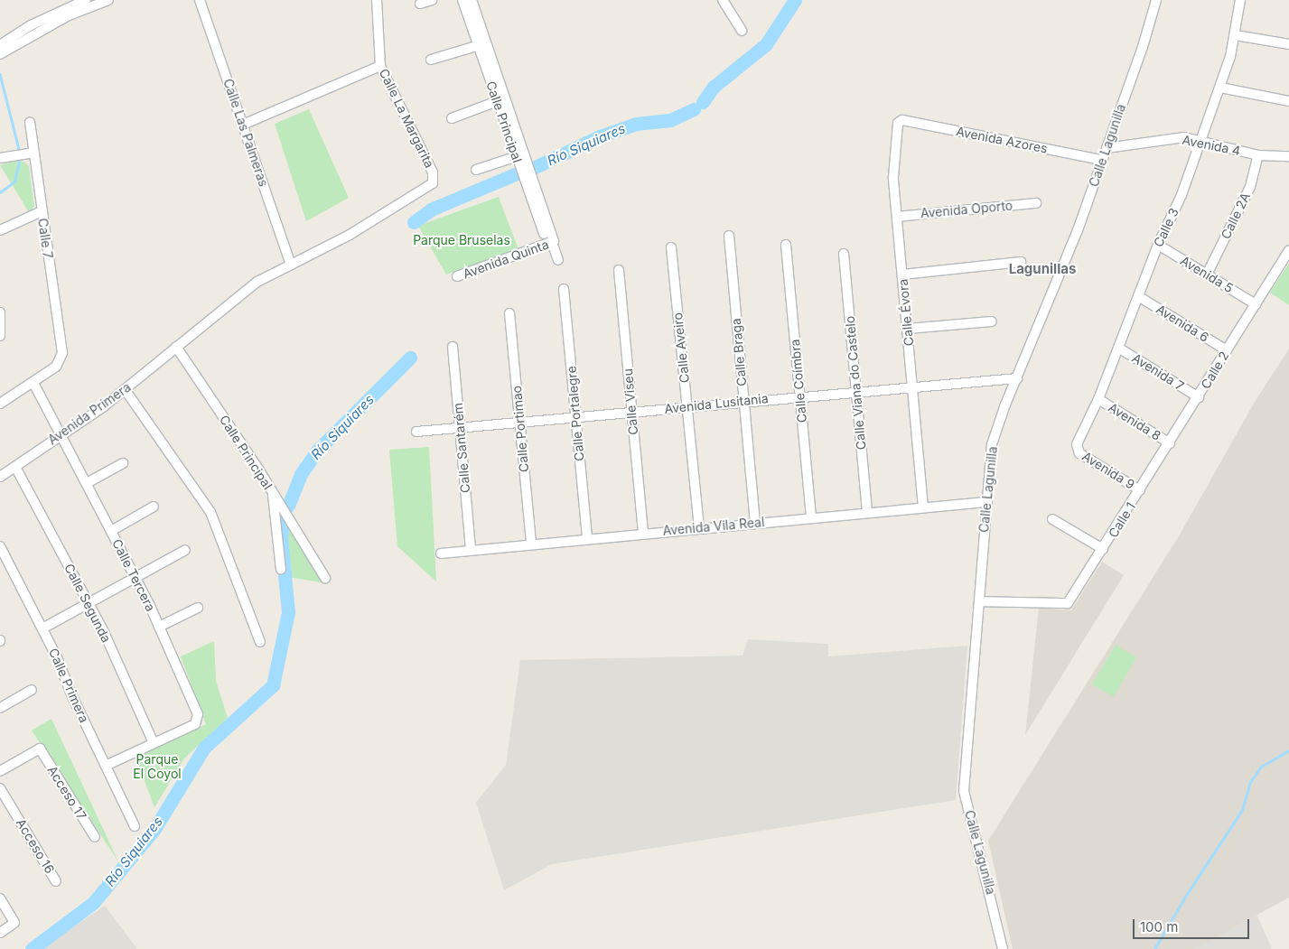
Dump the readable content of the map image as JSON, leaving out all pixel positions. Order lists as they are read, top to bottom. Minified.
{"streets":{"street":["Calle La Margarita","Calle Principal","Calle Las Palmeras","Avenida Azores","Calle Lagunilla","Avenida 4","Avenida Oporto","Calle 2A","Calle 3","Calle 7","Avenida Quinta","Avenida 5","Calle Évora","Avenida 6","Calle Aveiro","Calle Braga","Calle 2","Avenida 7","Calle Coímbra","Calle Viana do Castelo","Calle Viseu","Avenida Lusitania","Avenida Primera","Calle Portalegre","Avenida 8","Calle Portimao","Calle Santarém","Avenida 9","Calle 1","Avenida Vila Real","Calle Tercera","Calle Segunda","Calle Primera","Acceso 17","Acceso 16"]},"crossings":[["Calle La Margarita","Avenida Primera"],["Calle Principal","Avenida Quinta"],["Calle Principal","Avenida Primera"],["Calle Las Palmeras","Avenida Primera"],["Avenida Azores","Calle Lagunilla"],["Avenida Azores","Calle Évora"],["Calle Lagunilla","Avenida 4"],["Calle Lagunilla","Avenida Lusitania"],["Calle Lagunilla","Calle 1"],["Calle Lagunilla","Avenida Vila Real"],["Avenida 4","Calle 2A"],["Avenida 4","Calle 3"],["Avenida Oporto","Calle Évora"],["Calle 2A","Avenida 5"],["Calle 3","Avenida 5"],["Calle 3","Avenida 6"],["Calle 3","Avenida 7"],["Calle 3","Avenida 8"],["Calle 3","Avenida 9"],["Avenida 5","Calle 2"],["Calle Évora","Avenida Lusitania"],["Calle Évora","Avenida Vila Real"],["Avenida 6","Calle 2"],["Calle Aveiro","Avenida Lusitania"],["Calle Aveiro","Avenida Vila Real"],["Calle Braga","Avenida Lusitania"],["Calle Braga","Avenida Vila Real"],["Calle 2","Avenida 7"],["Calle 2","Avenida 8"],["Calle 2","Avenida 9"],["Calle 2","Calle 1"],["Calle Coímbra","Avenida Lusitania"],["Calle Coímbra","Avenida Vila Real"],["Calle Viana do Castelo","Avenida Lusitania"],["Calle Viana do Castelo","Avenida Vila Real"],["Calle Viseu","Avenida Lusitania"],["Calle Viseu","Avenida Vila Real"],["Avenida Lusitania","Calle Portalegre"],["Avenida Lusitania","Calle Portimao"],["Avenida Lusitania","Calle Santarém"],["Avenida Primera","Calle Tercera"],["Avenida Primera","Calle Segunda"],["Calle Portalegre","Avenida Vila Real"],["Calle Portimao","Avenida Vila Real"],["Calle Santarém","Avenida Vila Real"],["Avenida 9","Calle 1"],["Calle Tercera","Calle Segunda"]],"districts":["Lagunillas"],"water":["Río Siquiares"],"parks":["Parque Bruselas","Parque El Coyol"],"scale_bar":"100 m"}
